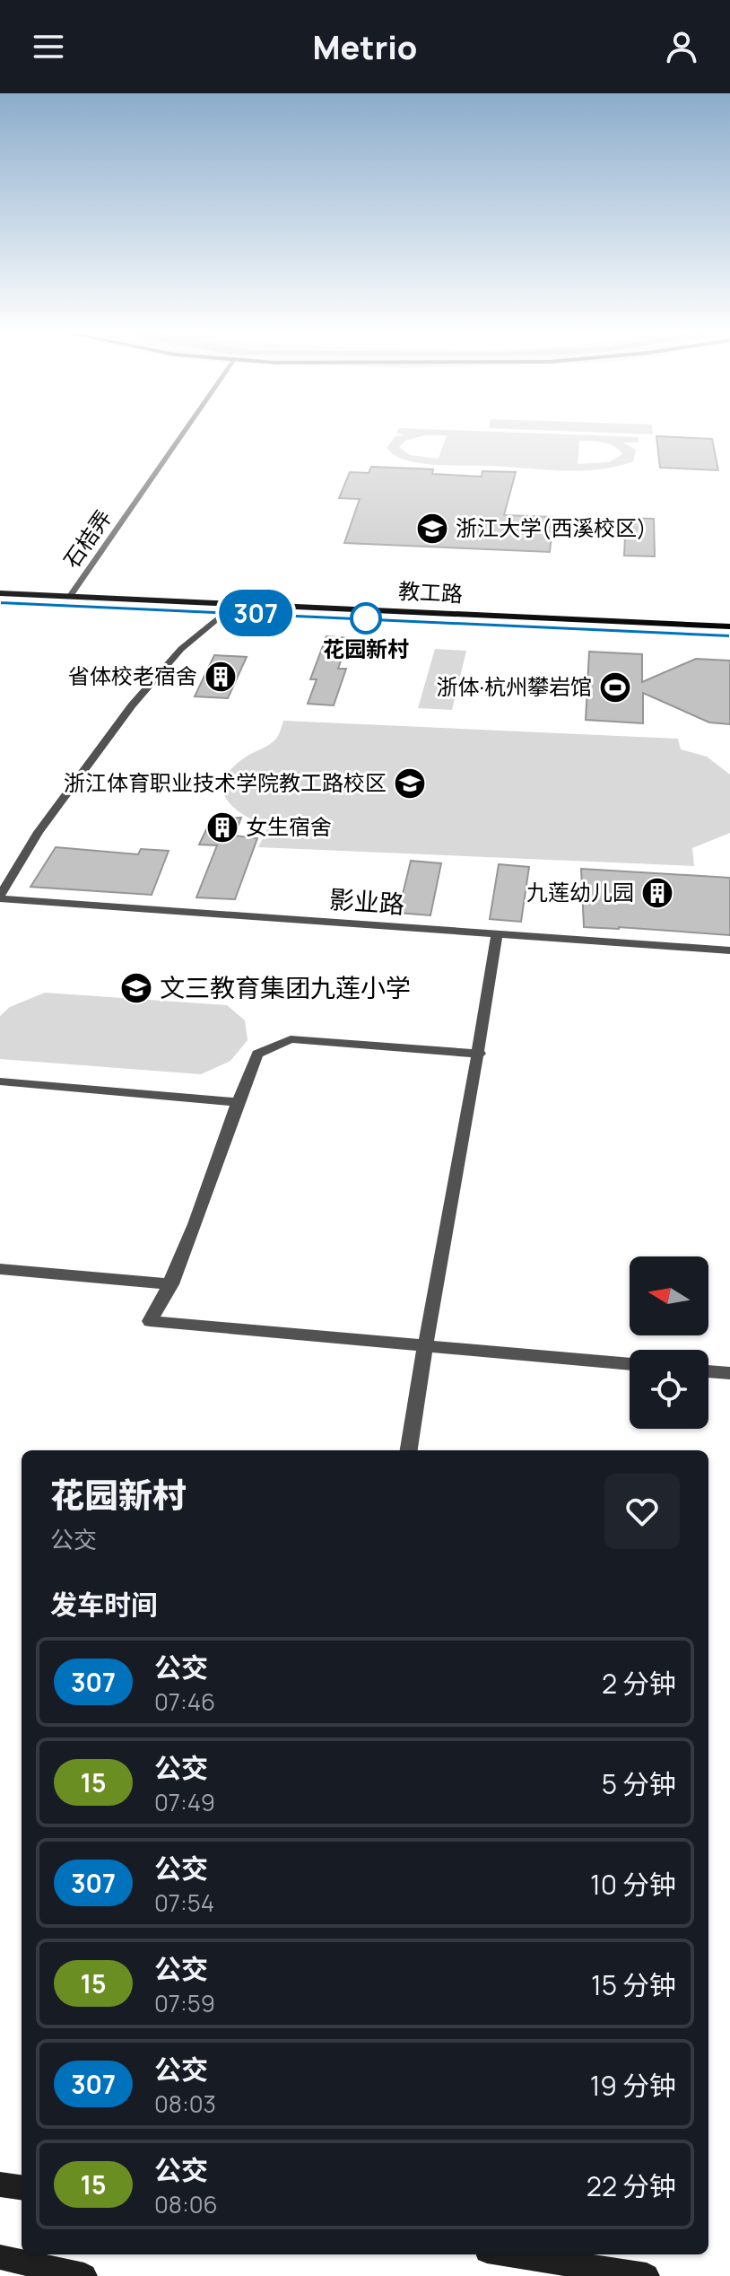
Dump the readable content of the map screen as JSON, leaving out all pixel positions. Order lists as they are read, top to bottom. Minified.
{"streets":{"main road":["教工路"],"street":["石桔弄","影业路"]},"crossings":[["石桔弄","教工路"]],"places":{"school or university":["浙江大学(西溪校区)","浙江体育职业技术学院教工路校区","文三教育集团九莲小学"],"other":["花园新村"],"building":["省体校老宿舍","女生宿舍","九莲幼儿园"],"sports":["浙体·杭州攀岩馆"]},"lines":["bus line 307"],"north":"left","page":{"header":"Metrio","on_map":"307","heading":[["花园新村","公交"],"发车时间"],"list":[{"mark":"307","name":"公交","note":"07:46","value":"2 分钟"},{"mark":"15","name":"公交","note":"07:49","value":"5 分钟"},{"mark":"307","name":"公交","note":"07:54","value":"10 分钟"},{"mark":"15","name":"公交","note":"07:59","value":"15 分钟"},{"mark":"307","name":"公交","note":"08:03","value":"19 分钟"},{"mark":"15","name":"公交","note":"08:06","value":"22 分钟"}]}}
